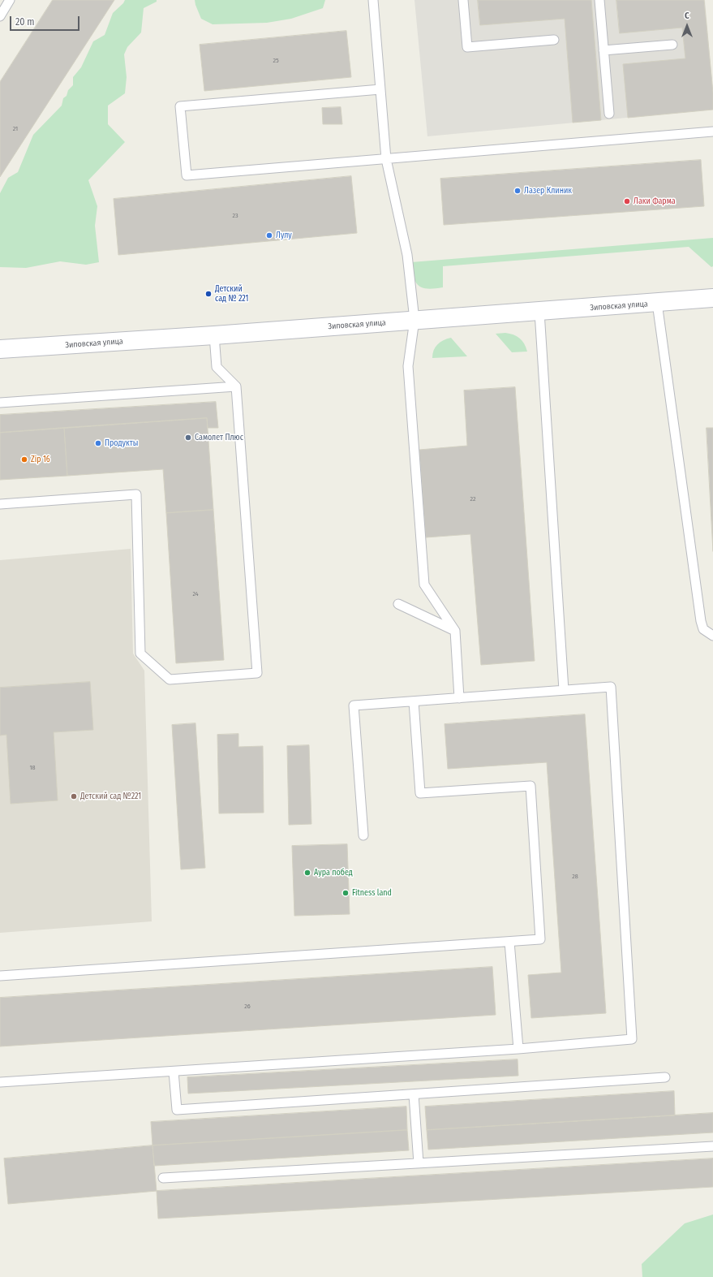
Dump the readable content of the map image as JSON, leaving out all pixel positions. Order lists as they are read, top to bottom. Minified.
{"streets":{"street":["Зиповская улица"]},"places":["Лазер Клиник","Лаки Фарма","Лулу","Детский сад № 221","Самолет Плюс","Продукты","Zip 16","Детский сад №221","Аура побед","Fitness land"],"house_numbers":["25","21","23","22","24","18","28","26"],"scale_bar":"20 m","north":"top"}
